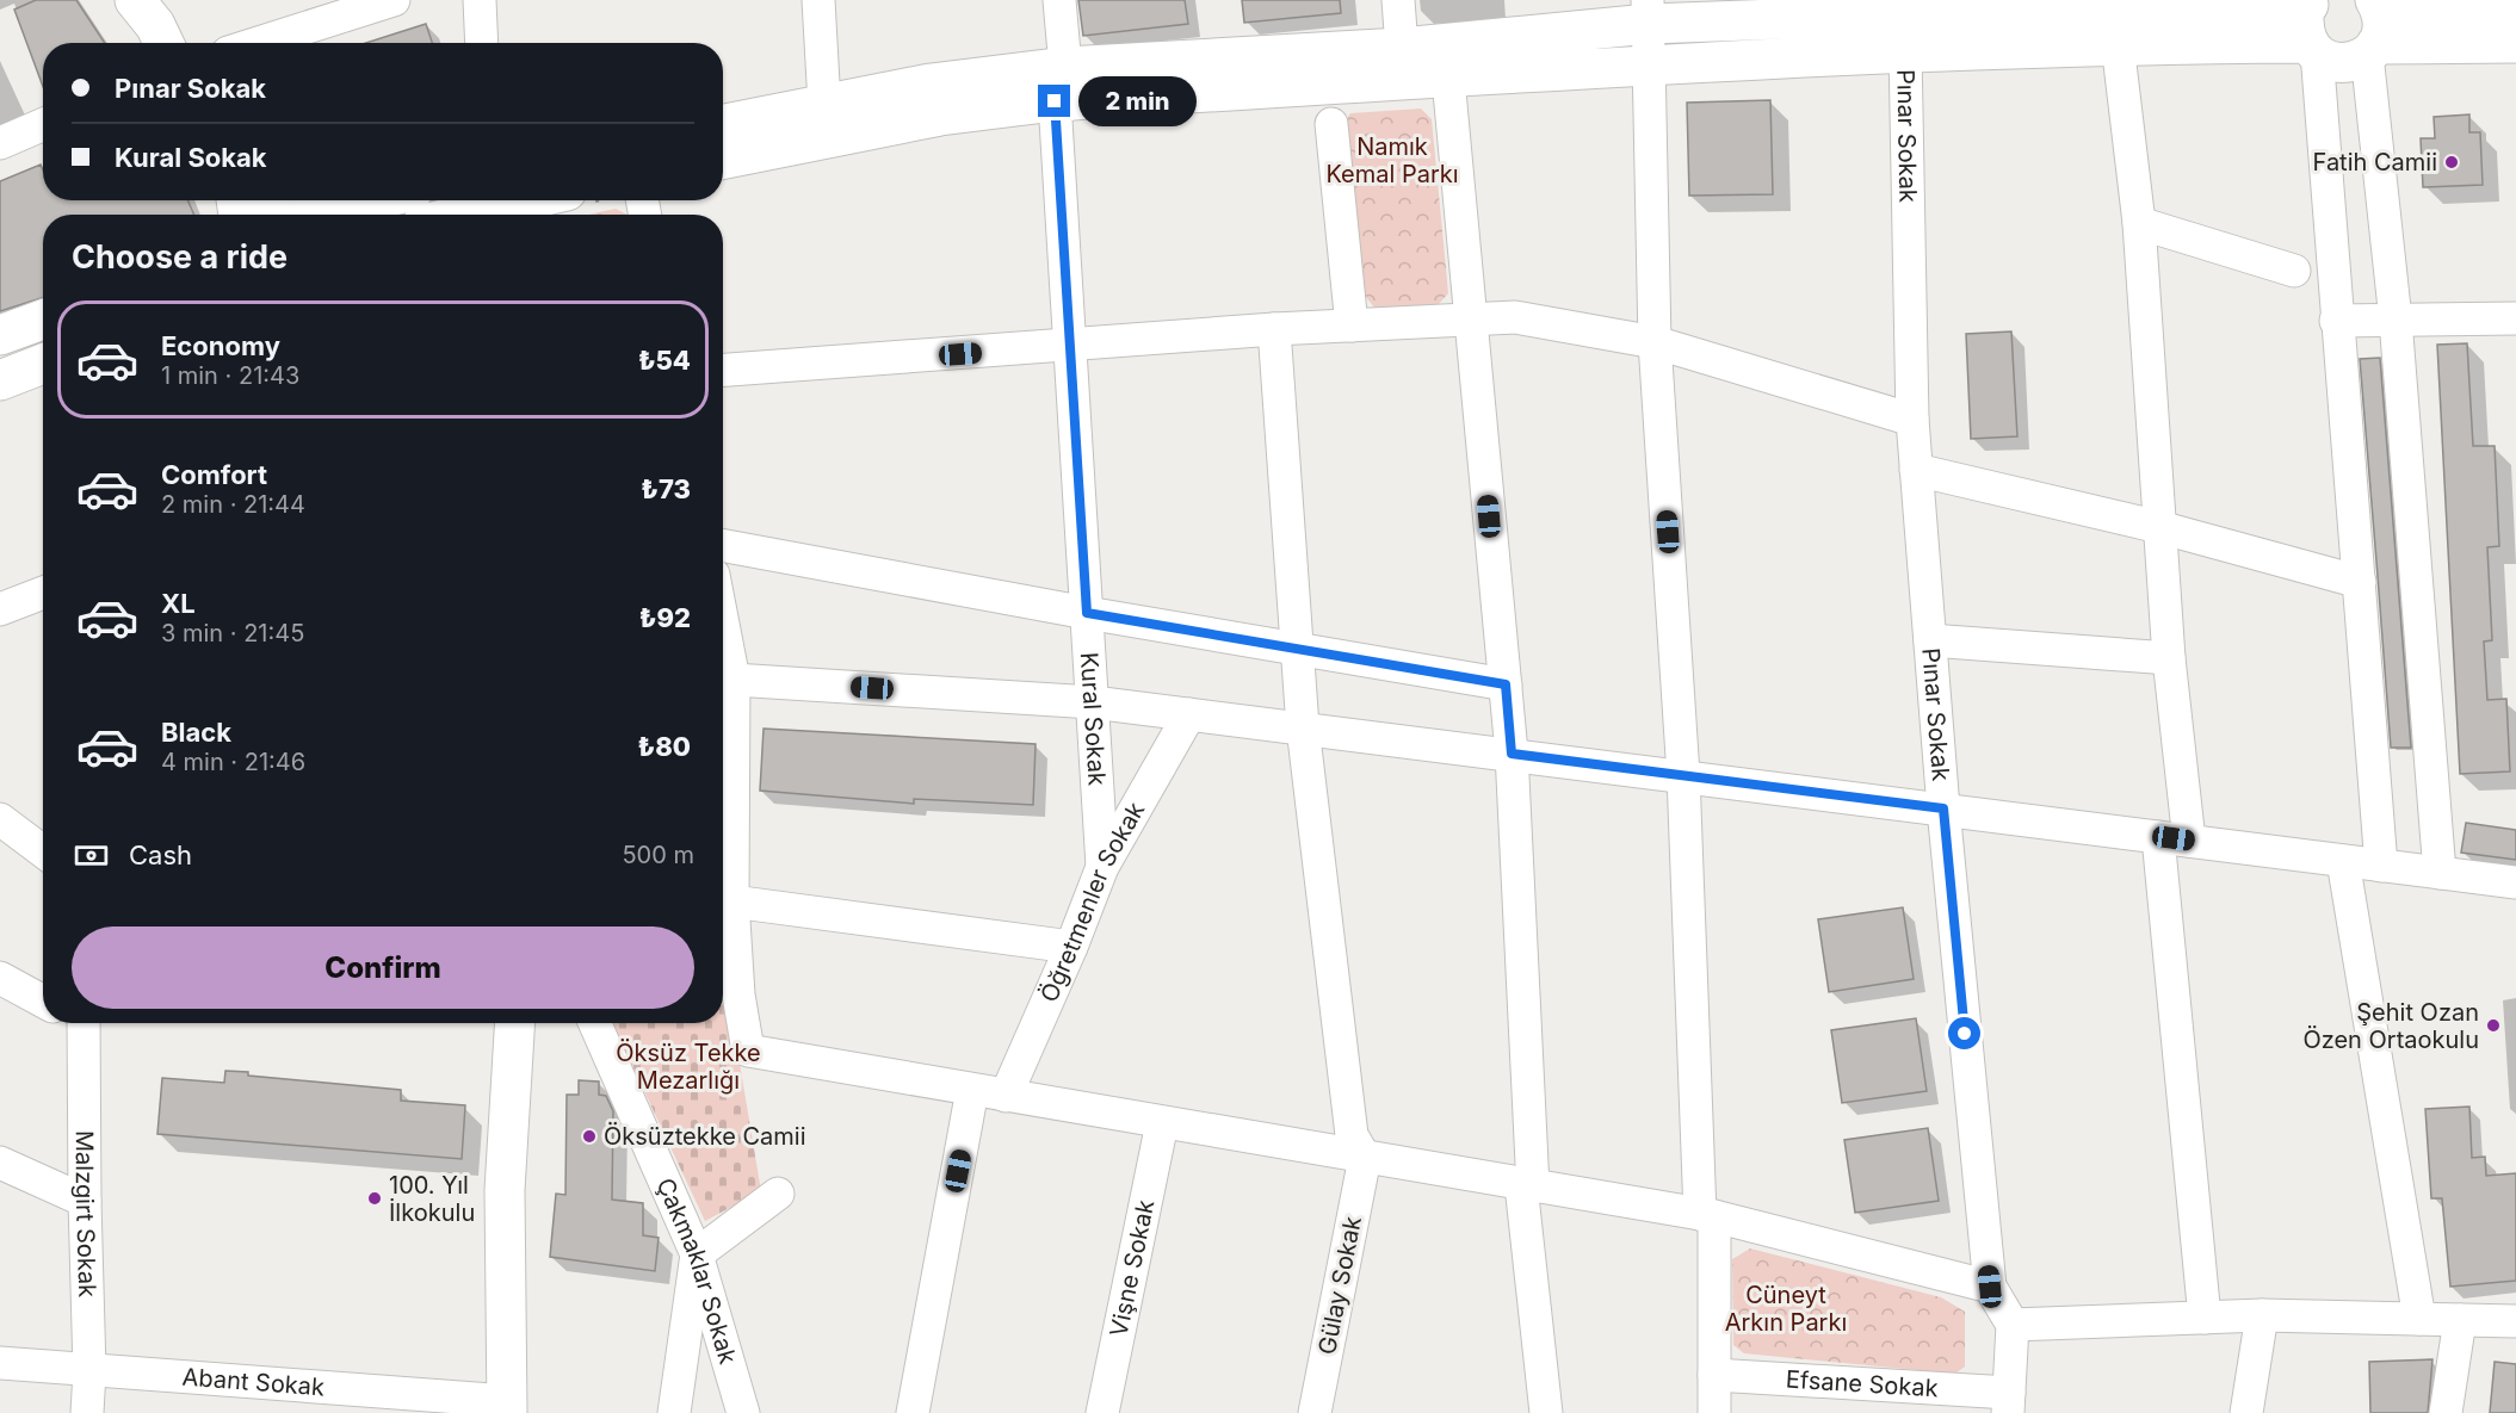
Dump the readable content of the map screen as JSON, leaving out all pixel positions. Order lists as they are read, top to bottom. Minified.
{"streets":{"street":["Pınar Sokak","Kural Sokak","Öğretmenler Sokak","Malzgirt Sokak","Vişne Sokak","Çakmaklar Sokak","Gülay Sokak","Abant Sokak","Efsane Sokak"]},"crossings":[["Kural Sokak","Öğretmenler Sokak"],["Malzgirt Sokak","Abant Sokak"]],"parks":["Namık Kemal Parkı","Öksüz Tekke Mezarlığı","Cüneyt Arkın Parkı"],"places":["Fatih Camii","Şehit Ozan Özen Ortaokulu","Öksüztekke Camii","100. Yıl İlkokulu"],"page":{"banner":["Pınar Sokak","Kural Sokak"],"bubble":"2 min","heading":"Choose a ride","list":[{"name":"Economy","note":"1 min · 21:43","value":"₺54"},{"name":"Comfort","note":"2 min · 21:44","value":"₺73"},{"name":"XL","note":"3 min · 21:45","value":"₺92"},{"name":"Black","note":"4 min · 21:46","value":"₺80"}],"pay":["Cash","500 m"],"buttons":"Confirm"}}
